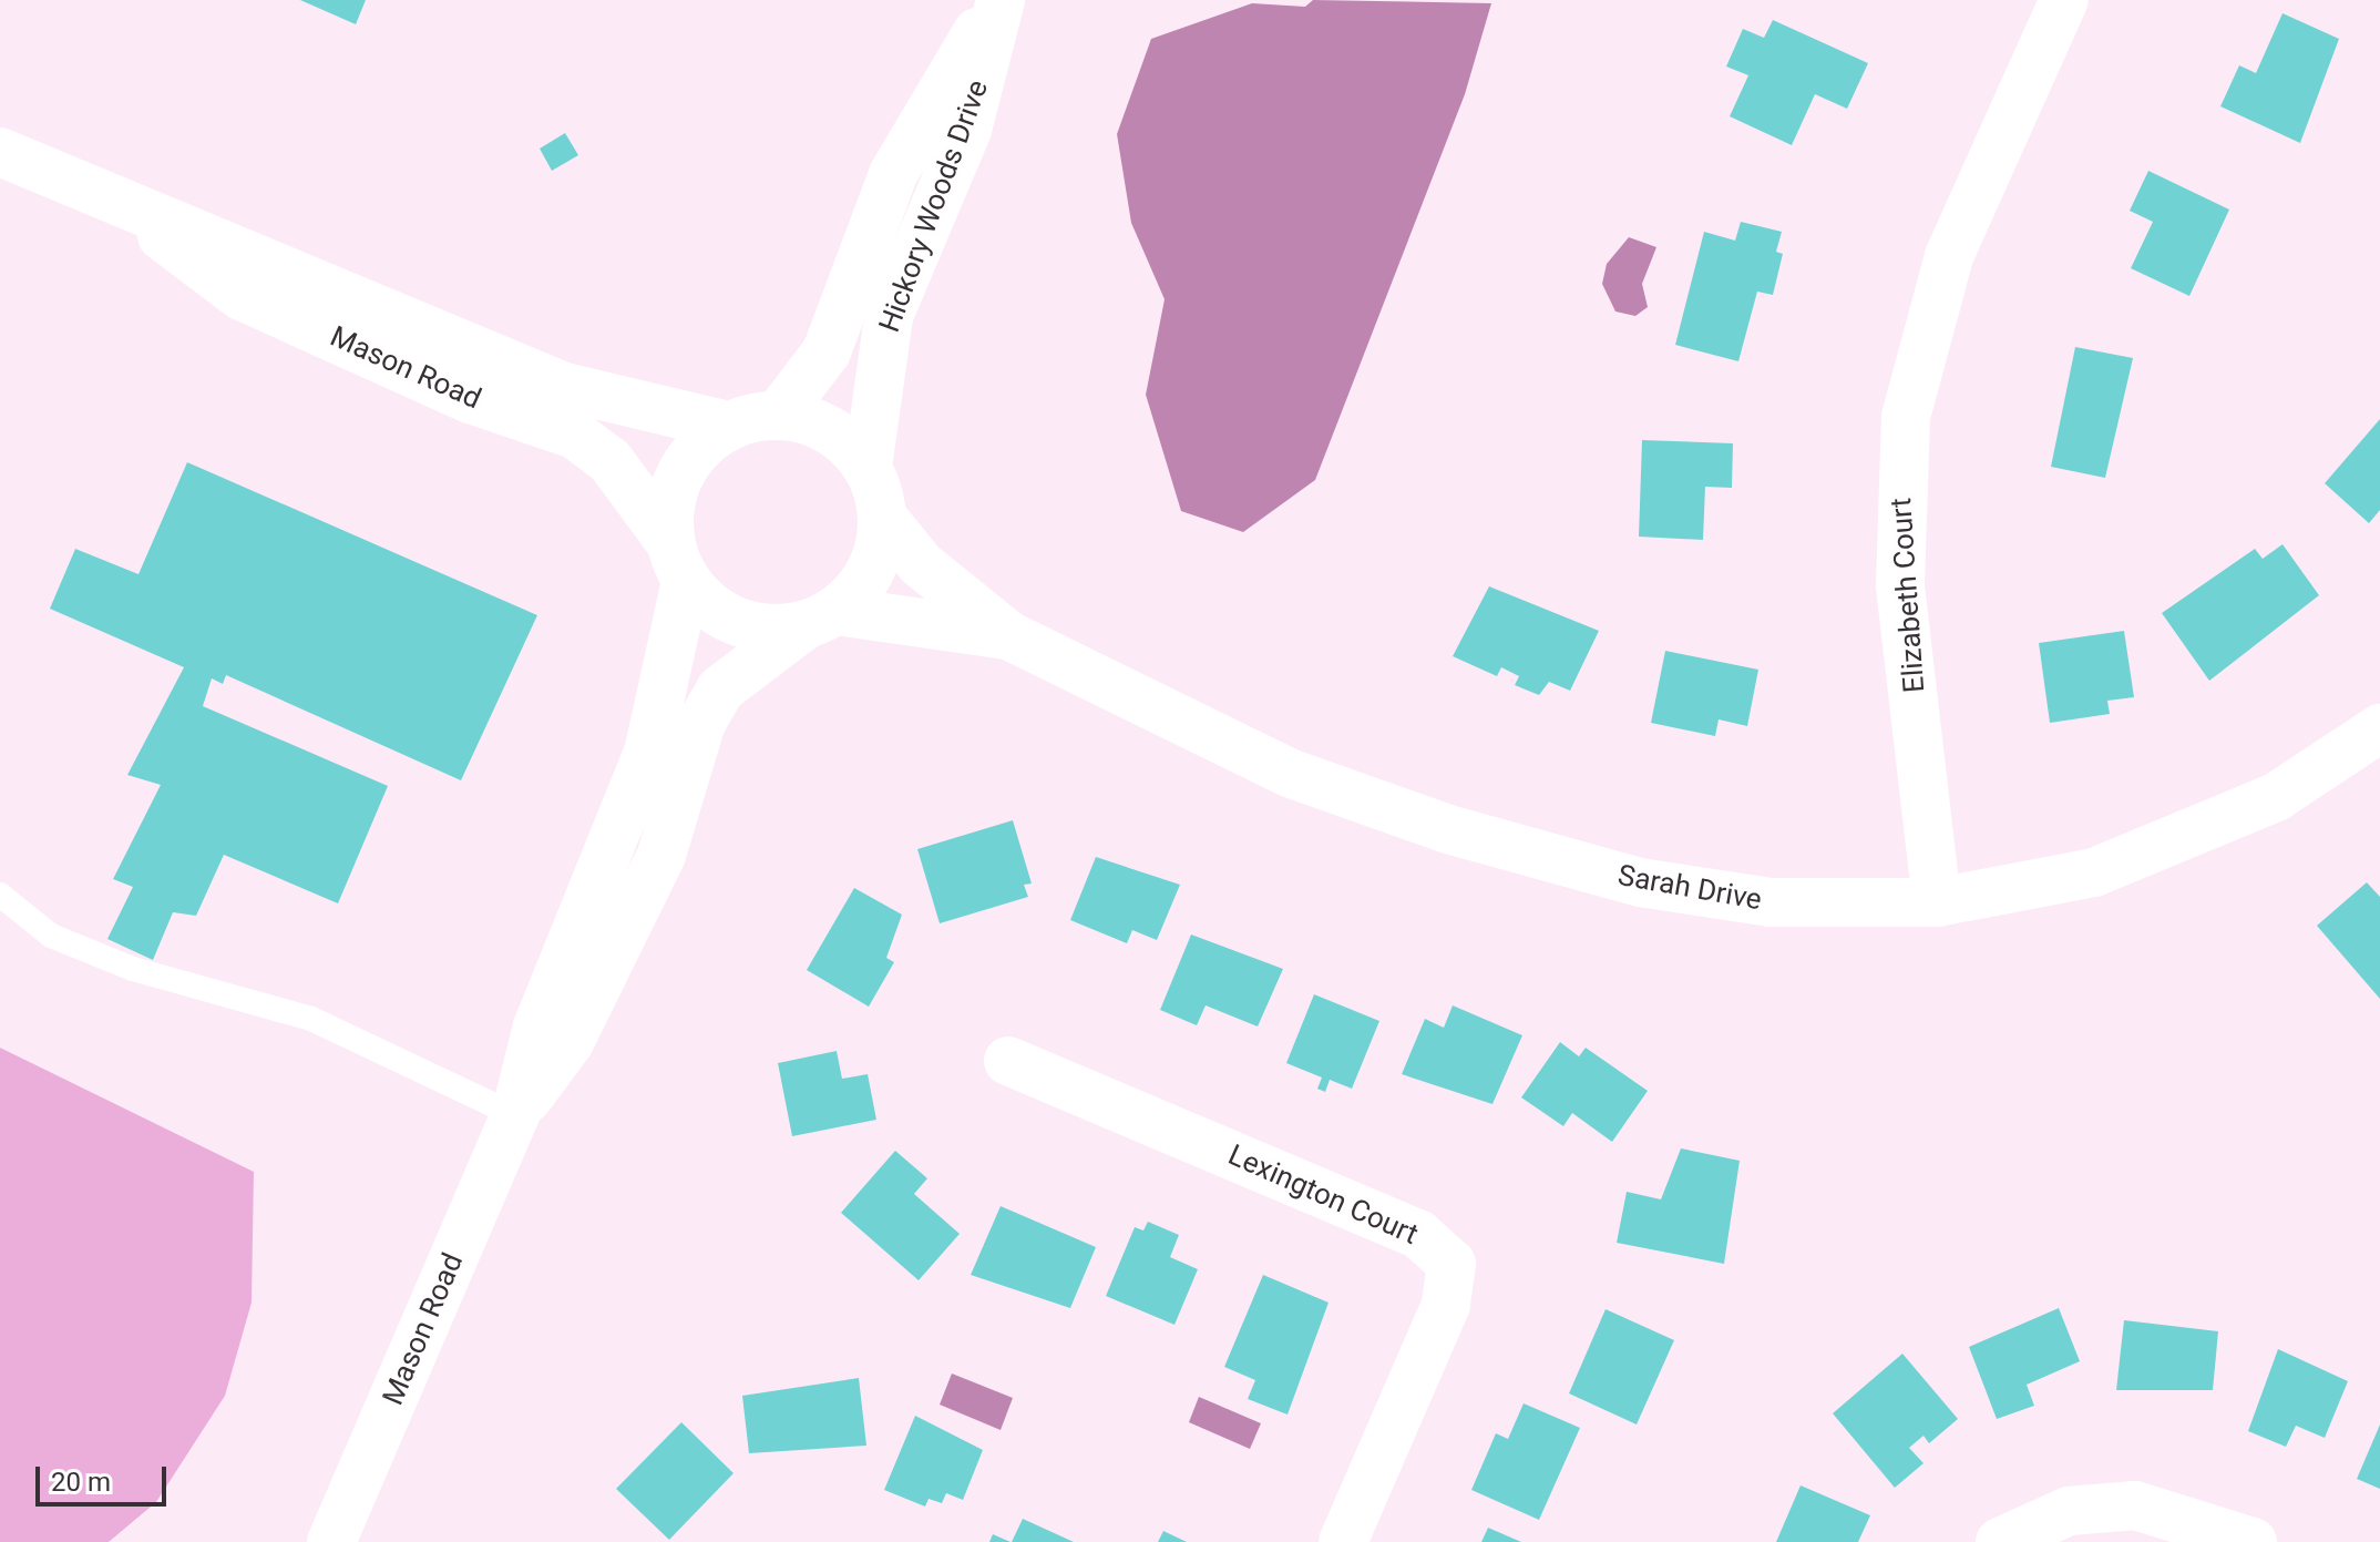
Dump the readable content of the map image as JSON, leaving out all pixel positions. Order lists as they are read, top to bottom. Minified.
{"streets":{"street":["Hickory Woods Drive","Mason Road","Elizabeth Court","Sarah Drive","Lexington Court"]},"crossings":[["Hickory Woods Drive","Mason Road"],["Hickory Woods Drive","Sarah Drive"],["Mason Road","Sarah Drive"],["Elizabeth Court","Sarah Drive"]],"scale_bar":"20 m"}
